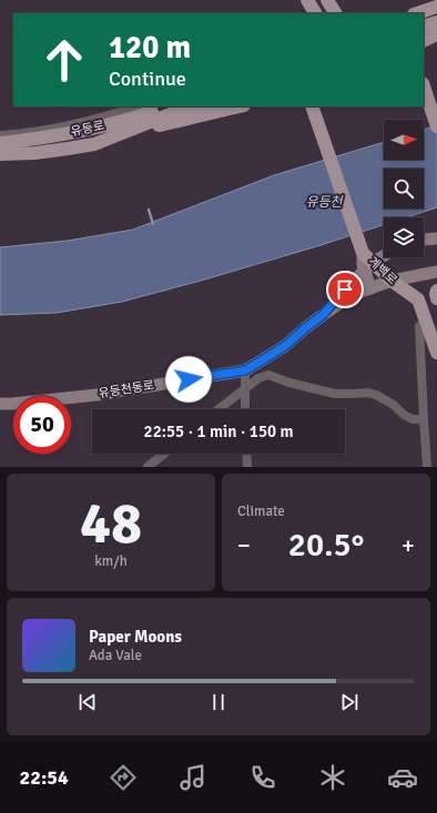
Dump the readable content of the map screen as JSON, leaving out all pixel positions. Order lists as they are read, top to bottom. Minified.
{"streets":{"main road":["유등로","계백로","유등천동로"]},"crossings":[["계백로","유등천동로"]],"water":["유등천"],"north":"right","page":{"turn":["120 m","Continue"],"limit":"50","trip":"22:55 · 1 min · 150 m","tile":[["48","km/h"],"Climate"],"heat":["−","20.5°","+"],"song":["Paper Moons","Ada Vale"],"tabs":"22:54"}}
